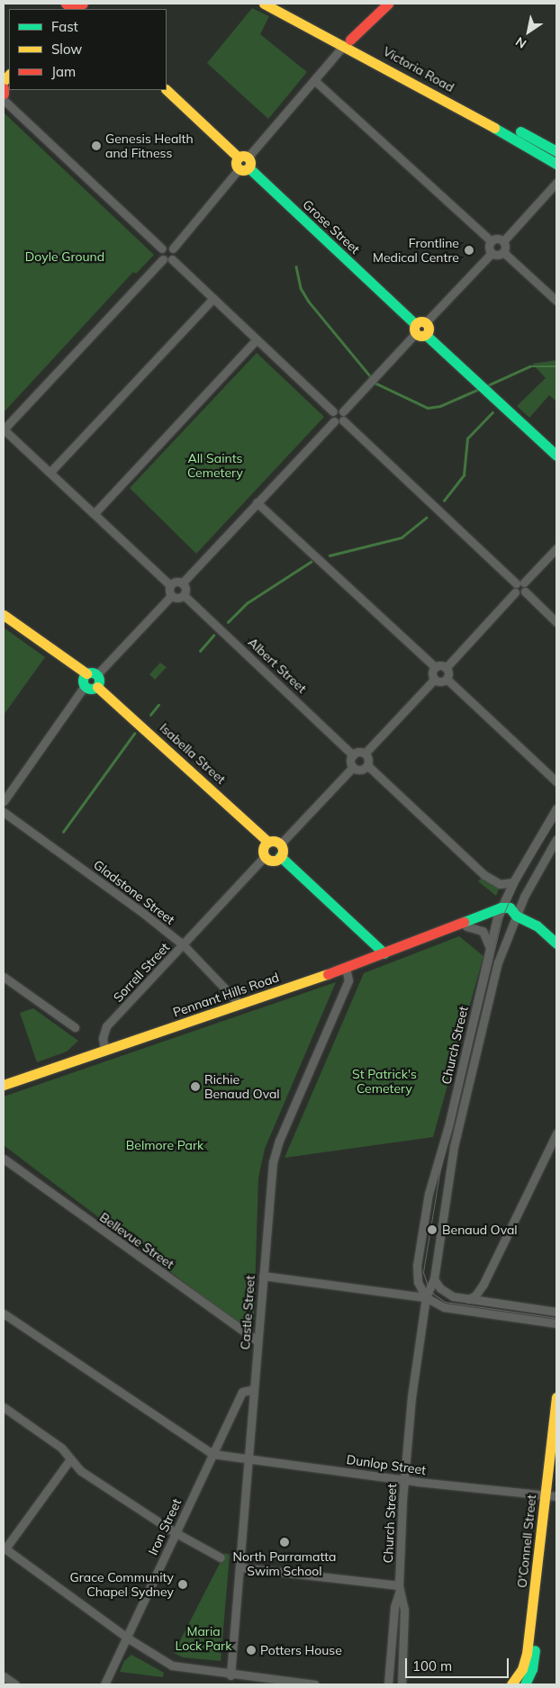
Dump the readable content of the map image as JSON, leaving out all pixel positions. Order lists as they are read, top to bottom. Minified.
{"streets":{"main road":["Victoria Road","Grose Street","Isabella Street","Pennant Hills Road","O'Connell Street"],"street":["Albert Street","Gladstone Street","Sorrell Street","Church Street","Bellevue Street","Castle Street","Dunlop Street","Iron Street"]},"crossings":[["Isabella Street","Sorrell Street"],["Gladstone Street","Sorrell Street"],["Gladstone Street","Pennant Hills Road"],["Sorrell Street","Pennant Hills Road"],["Pennant Hills Road","Church Street"],["Pennant Hills Road","Castle Street"],["Church Street","Dunlop Street"],["Bellevue Street","Castle Street"],["Castle Street","Dunlop Street"],["Castle Street","Iron Street"],["Dunlop Street","Iron Street"],["Dunlop Street","O'Connell Street"]],"parks":["Doyle Ground","All Saints Cemetery","St Patrick's Cemetery","Belmore Park","Maria Lock Park"],"places":["Genesis Health and Fitness","Frontline Medical Centre","Richie Benaud Oval","Benaud Oval","North Parramatta Swim School","Grace Community Chapel Sydney","Potters House"],"legend":["Fast","Slow","Jam"],"scale_bar":"100 m","north":"bottom left"}
